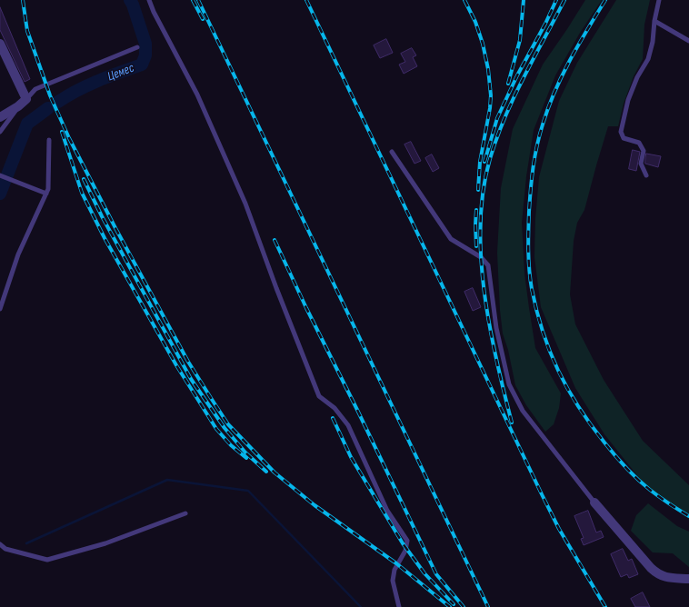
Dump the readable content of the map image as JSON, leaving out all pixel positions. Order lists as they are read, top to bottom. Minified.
{"water":["Цемес"]}
